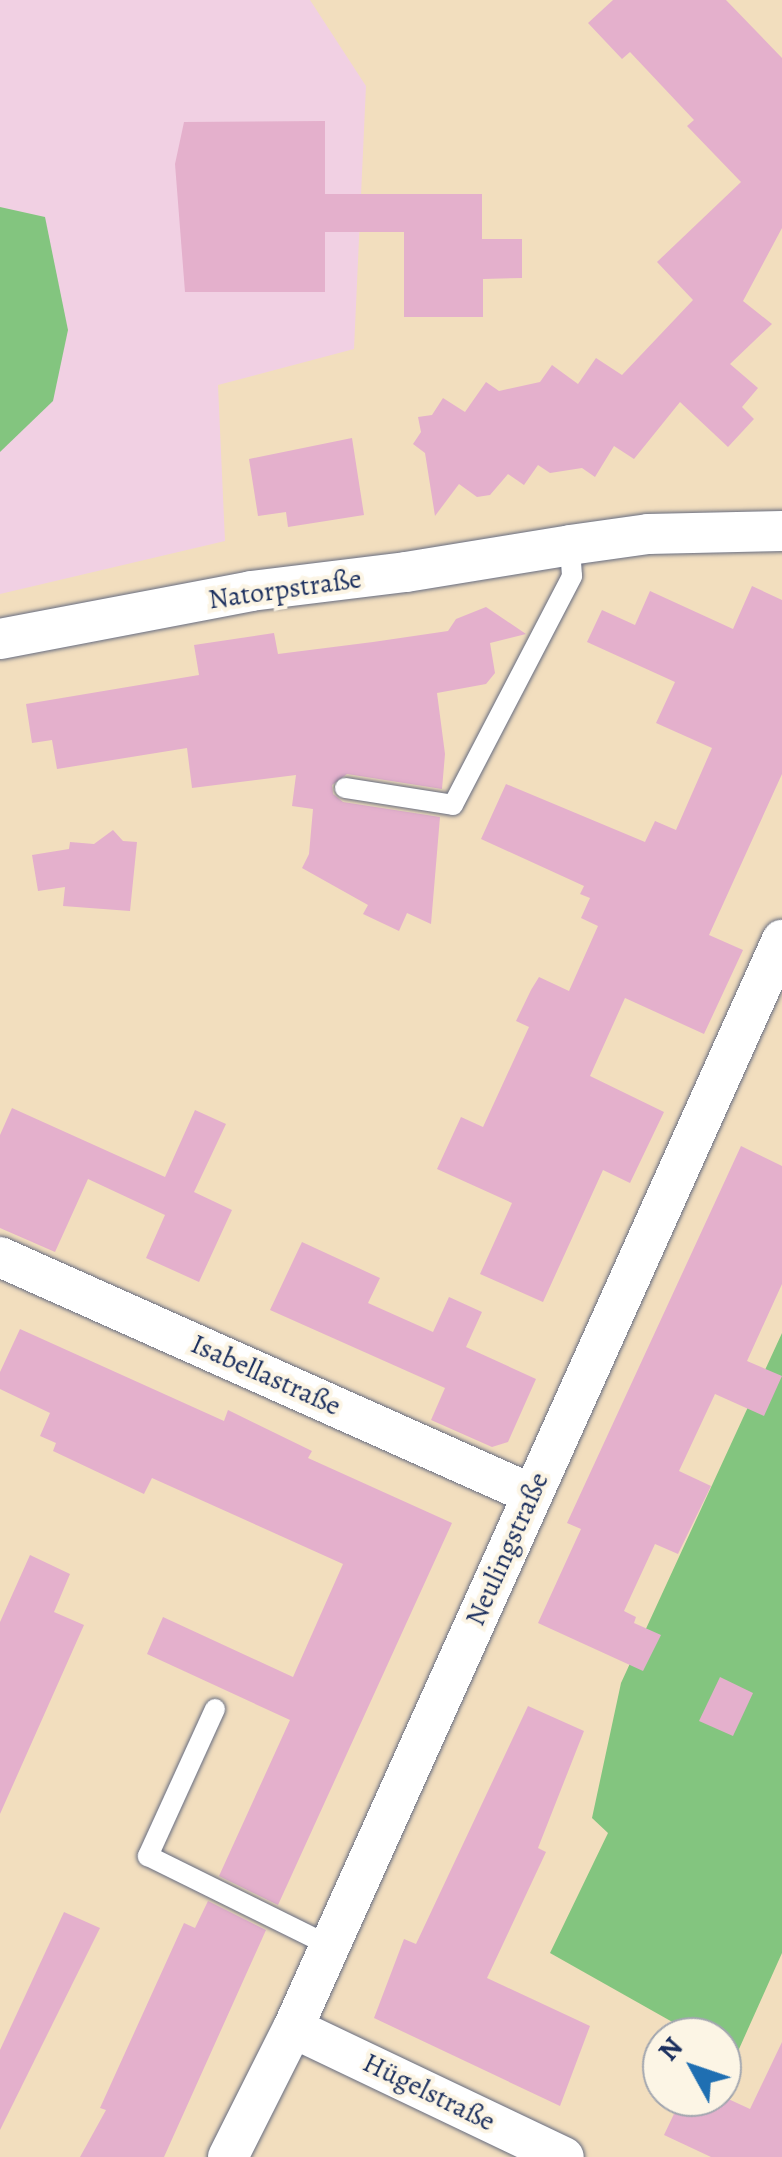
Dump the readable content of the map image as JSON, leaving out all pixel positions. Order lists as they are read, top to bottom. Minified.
{"streets":{"street":["Natorpstraße","Isabellastraße","Neulingstraße","Hügelstraße"]},"crossings":[["Isabellastraße","Neulingstraße"],["Neulingstraße","Hügelstraße"]],"north":"top left"}
